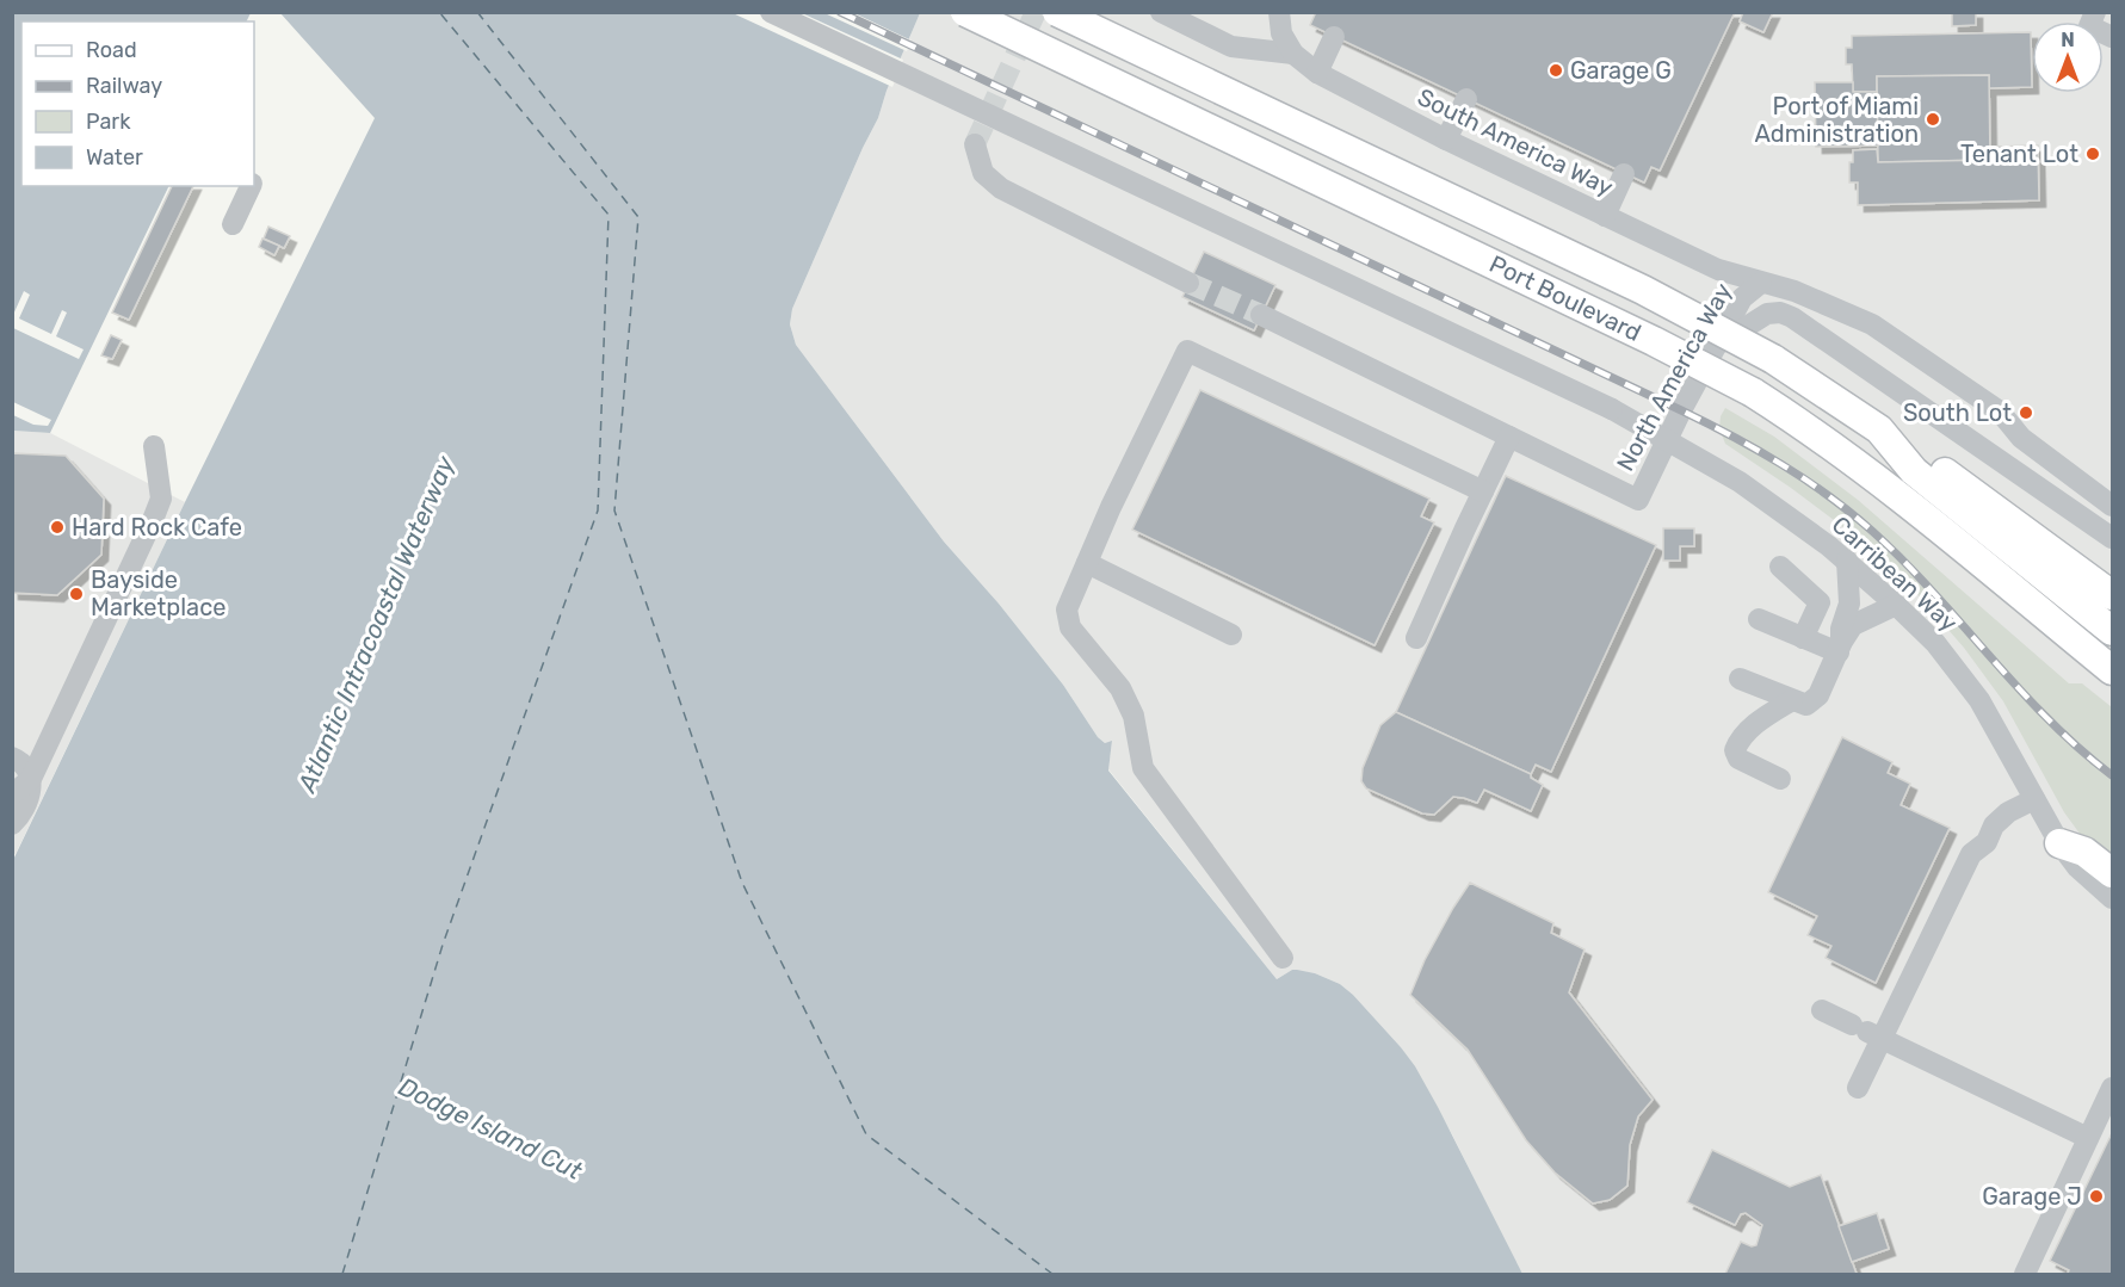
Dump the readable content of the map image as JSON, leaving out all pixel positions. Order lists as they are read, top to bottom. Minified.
{"streets":{"main road":["Port Boulevard"],"street":["South America Way","North America Way","Carribean Way"]},"crossings":[["South America Way","North America Way"],["North America Way","Carribean Way"]],"water":["Atlantic Intracoastal Waterway","Dodge Island Cut"],"places":["Garage G","Port of Miami Administration","Tenant Lot","South Lot","Hard Rock Cafe","Bayside Marketplace","Garage J"],"legend":["Road","Railway","Park","Water"],"north":"top"}
